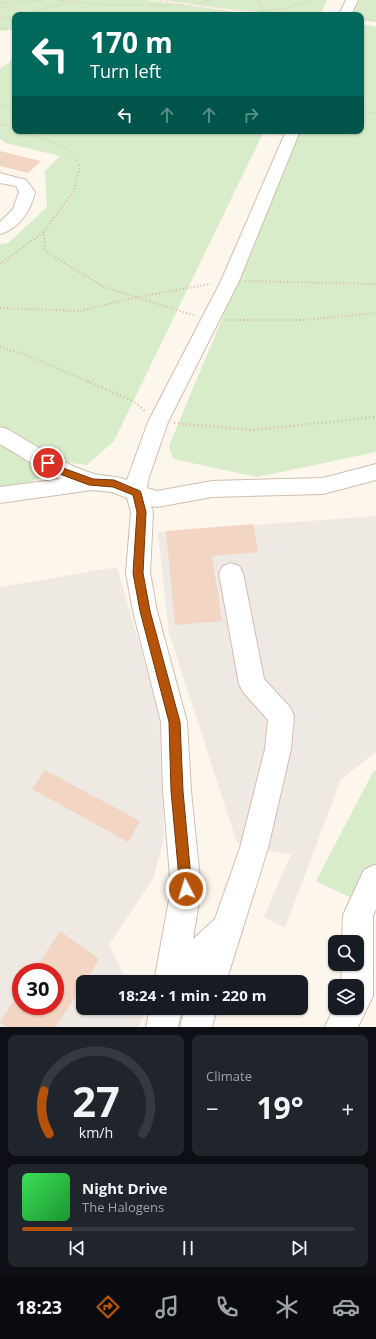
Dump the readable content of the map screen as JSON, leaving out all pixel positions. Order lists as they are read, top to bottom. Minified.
{"page":{"turn":["170 m","Turn left"],"limit":"30","trip":"18:24 · 1 min · 220 m","tile":"Climate","heat":["−","19°","+"],"song":["Night Drive","The Halogens"],"tabs":"18:23","gauge":["27","km/h"]}}
